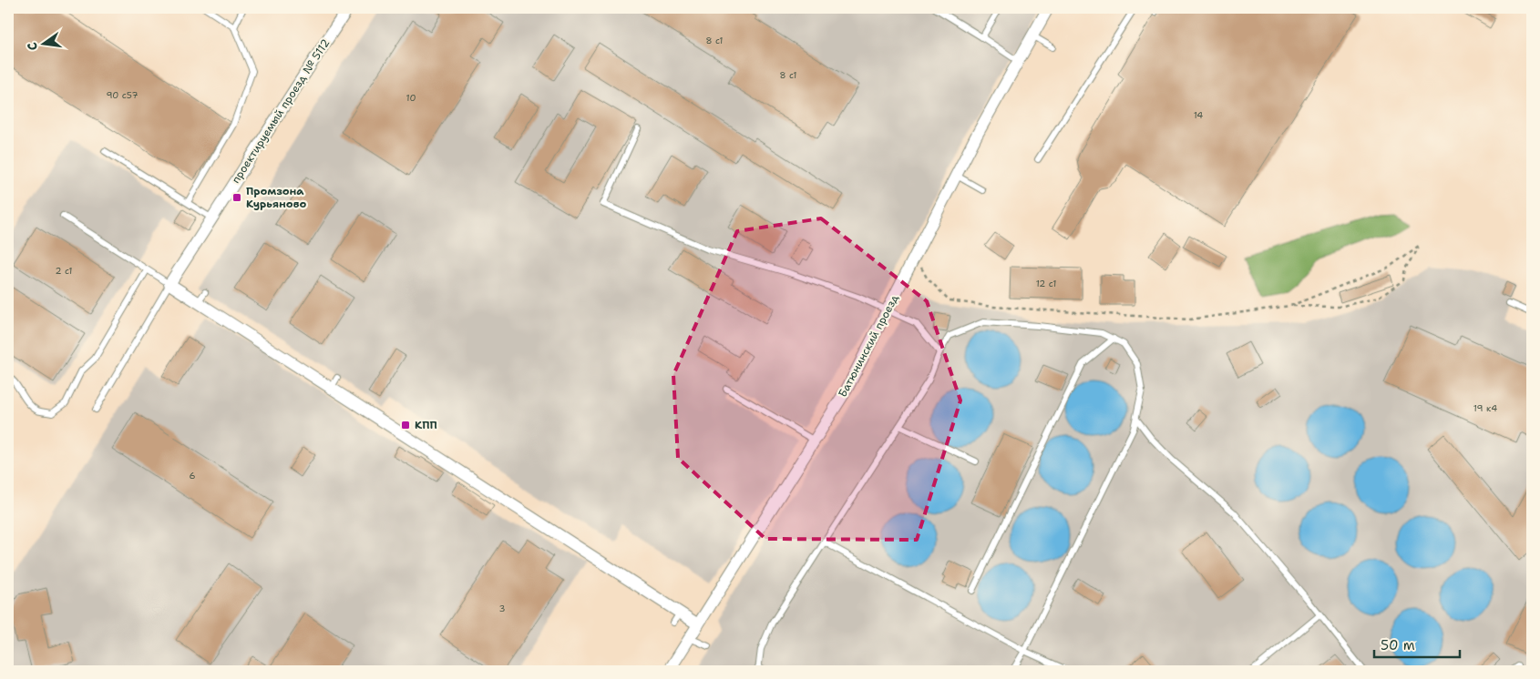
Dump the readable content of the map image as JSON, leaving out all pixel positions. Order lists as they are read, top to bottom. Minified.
{"streets":{"street":["проектируемый проезд № 5112","Батюнинский проезд"]},"places":{"transit":["Промзона Курьяново","КПП"]},"house_numbers":["8 с1","8 с1","90 с57","10","14","2 с1","12 с1","19 к4","6","3"],"scale_bar":"50 m","north":"left"}
